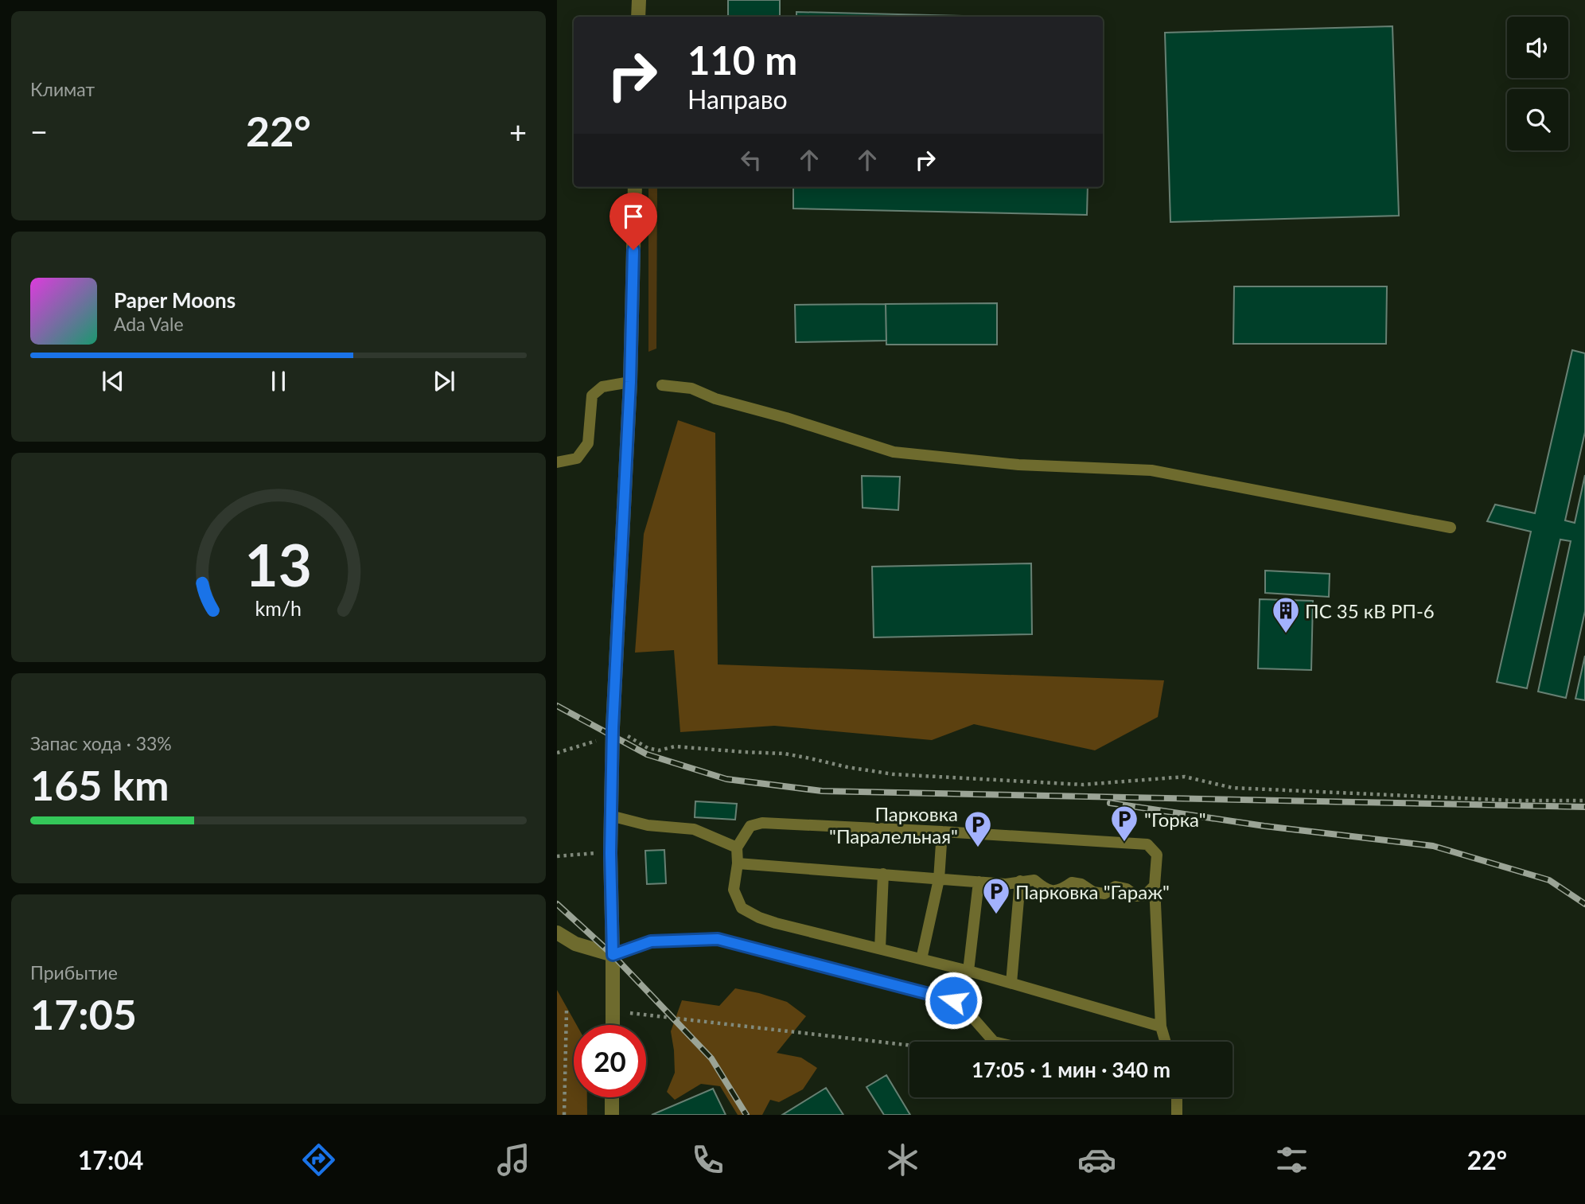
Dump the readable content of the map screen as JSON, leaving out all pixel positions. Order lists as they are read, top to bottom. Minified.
{"places":{"building":["ПС 35 кВ РП-6"],"parking":["\"Горка\"","Парковка \"Паралельная\"","Парковка \"Гараж\""]},"page":{"tile":["Климат",["Запас хода · 33%","165 km"],["Прибытие","17:05"]],"turn":["110 m","Направо"],"heat":["−","22°","+"],"song":["Paper Moons","Ada Vale"],"limit":"20","trip":"17:05 · 1 мин · 340 m","tabs":["17:04","22°"],"gauge":["13","km/h"]}}
